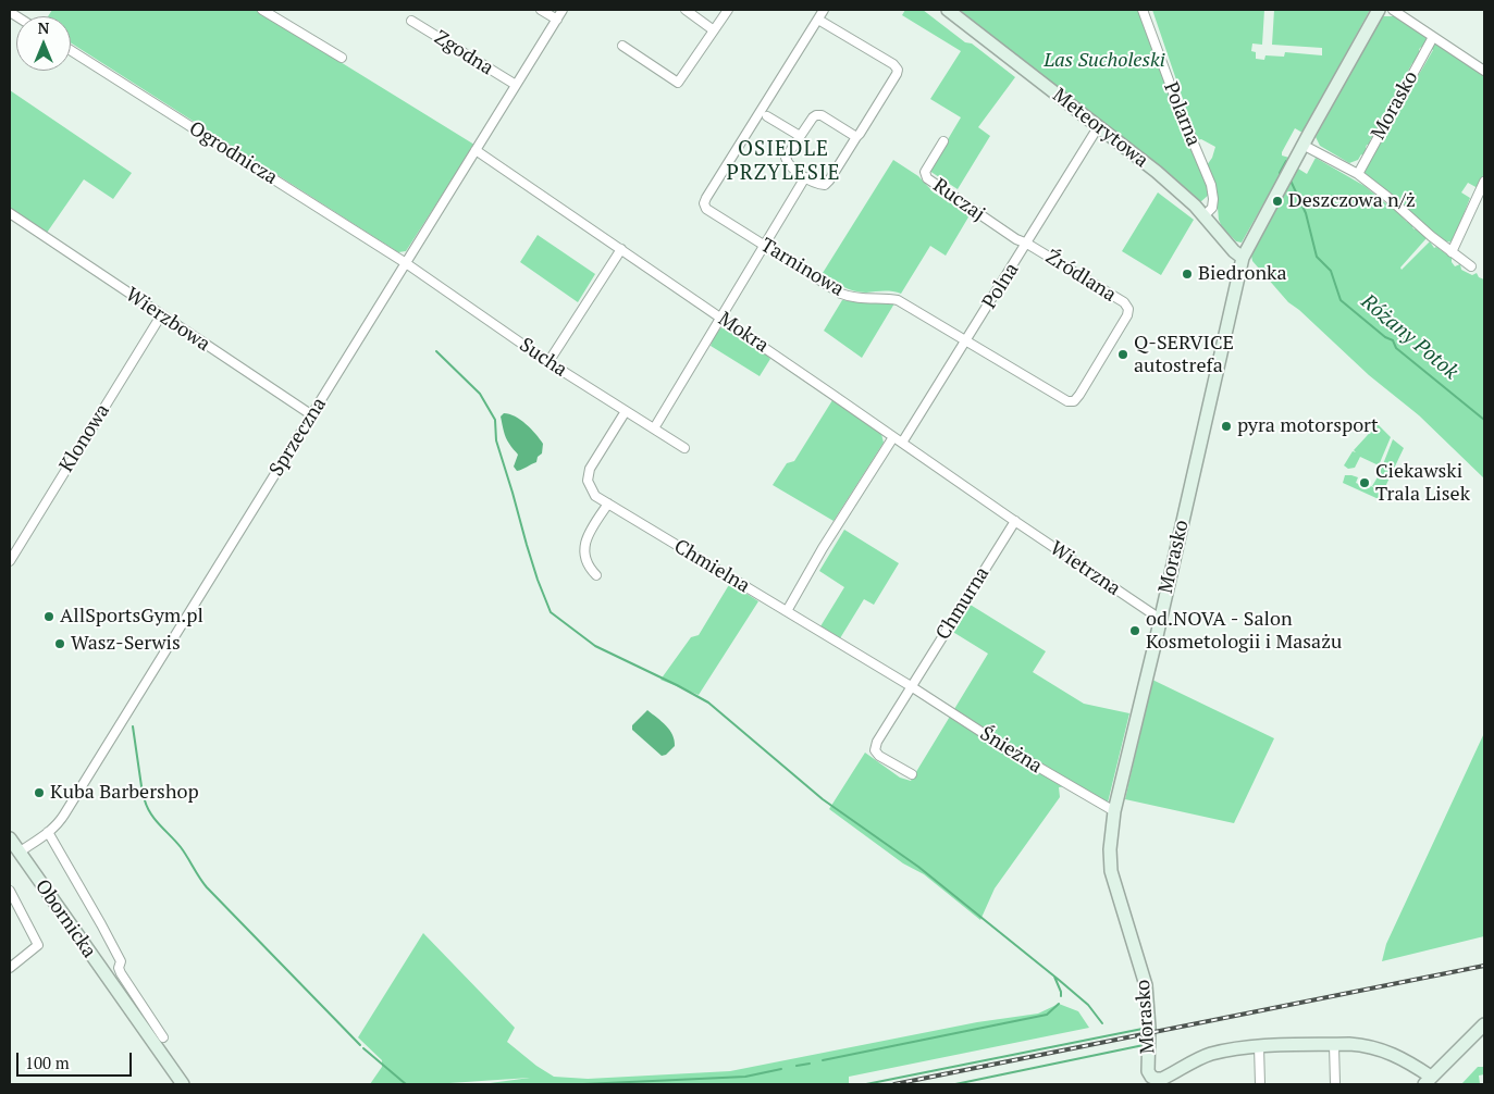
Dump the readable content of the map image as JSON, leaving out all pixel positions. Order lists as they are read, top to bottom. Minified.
{"streets":{"street":["Zgodna","Morasko","Polarna","Meteorytowa","Ogrodnicza","Ruczaj","Tarninowa","Źródlana","Polna","Wierzbowa","Mokra","Sucha","Sprzeczna","Klonowa","Chmielna","Wietrzna","Chmurna","Śnieżna","Obornicka"]},"crossings":[["Zgodna","Sprzeczna"],["Morasko","Meteorytowa"],["Morasko","Wietrzna"],["Morasko","Śnieżna"],["Polarna","Meteorytowa"],["Meteorytowa","Polna"],["Ogrodnicza","Sucha"],["Ogrodnicza","Sprzeczna"],["Ruczaj","Źródlana"],["Ruczaj","Polna"],["Tarninowa","Źródlana"],["Tarninowa","Polna"],["Źródlana","Polna"],["Polna","Mokra"],["Wierzbowa","Sprzeczna"],["Wierzbowa","Klonowa"],["Mokra","Sprzeczna"],["Mokra","Wietrzna"],["Mokra","Chmurna"],["Sucha","Sprzeczna"],["Sucha","Chmielna"],["Sprzeczna","Obornicka"],["Chmielna","Chmurna"],["Chmielna","Śnieżna"],["Wietrzna","Chmurna"],["Chmurna","Śnieżna"]],"districts":["OSIEDLE PRZYLESIE"],"water":["Różany Potok"],"parks":["Las Sucholeski"],"places":["Deszczowa n/ż","Biedronka","Q-SERVICE autostrefa","pyra motorsport","Ciekawski Trala Lisek","AllSportsGym.pl","od.NOVA - Salon Kosmetologii i Masażu","Wasz-Serwis","Kuba Barbershop"],"scale_bar":"100 m","north":"top"}
